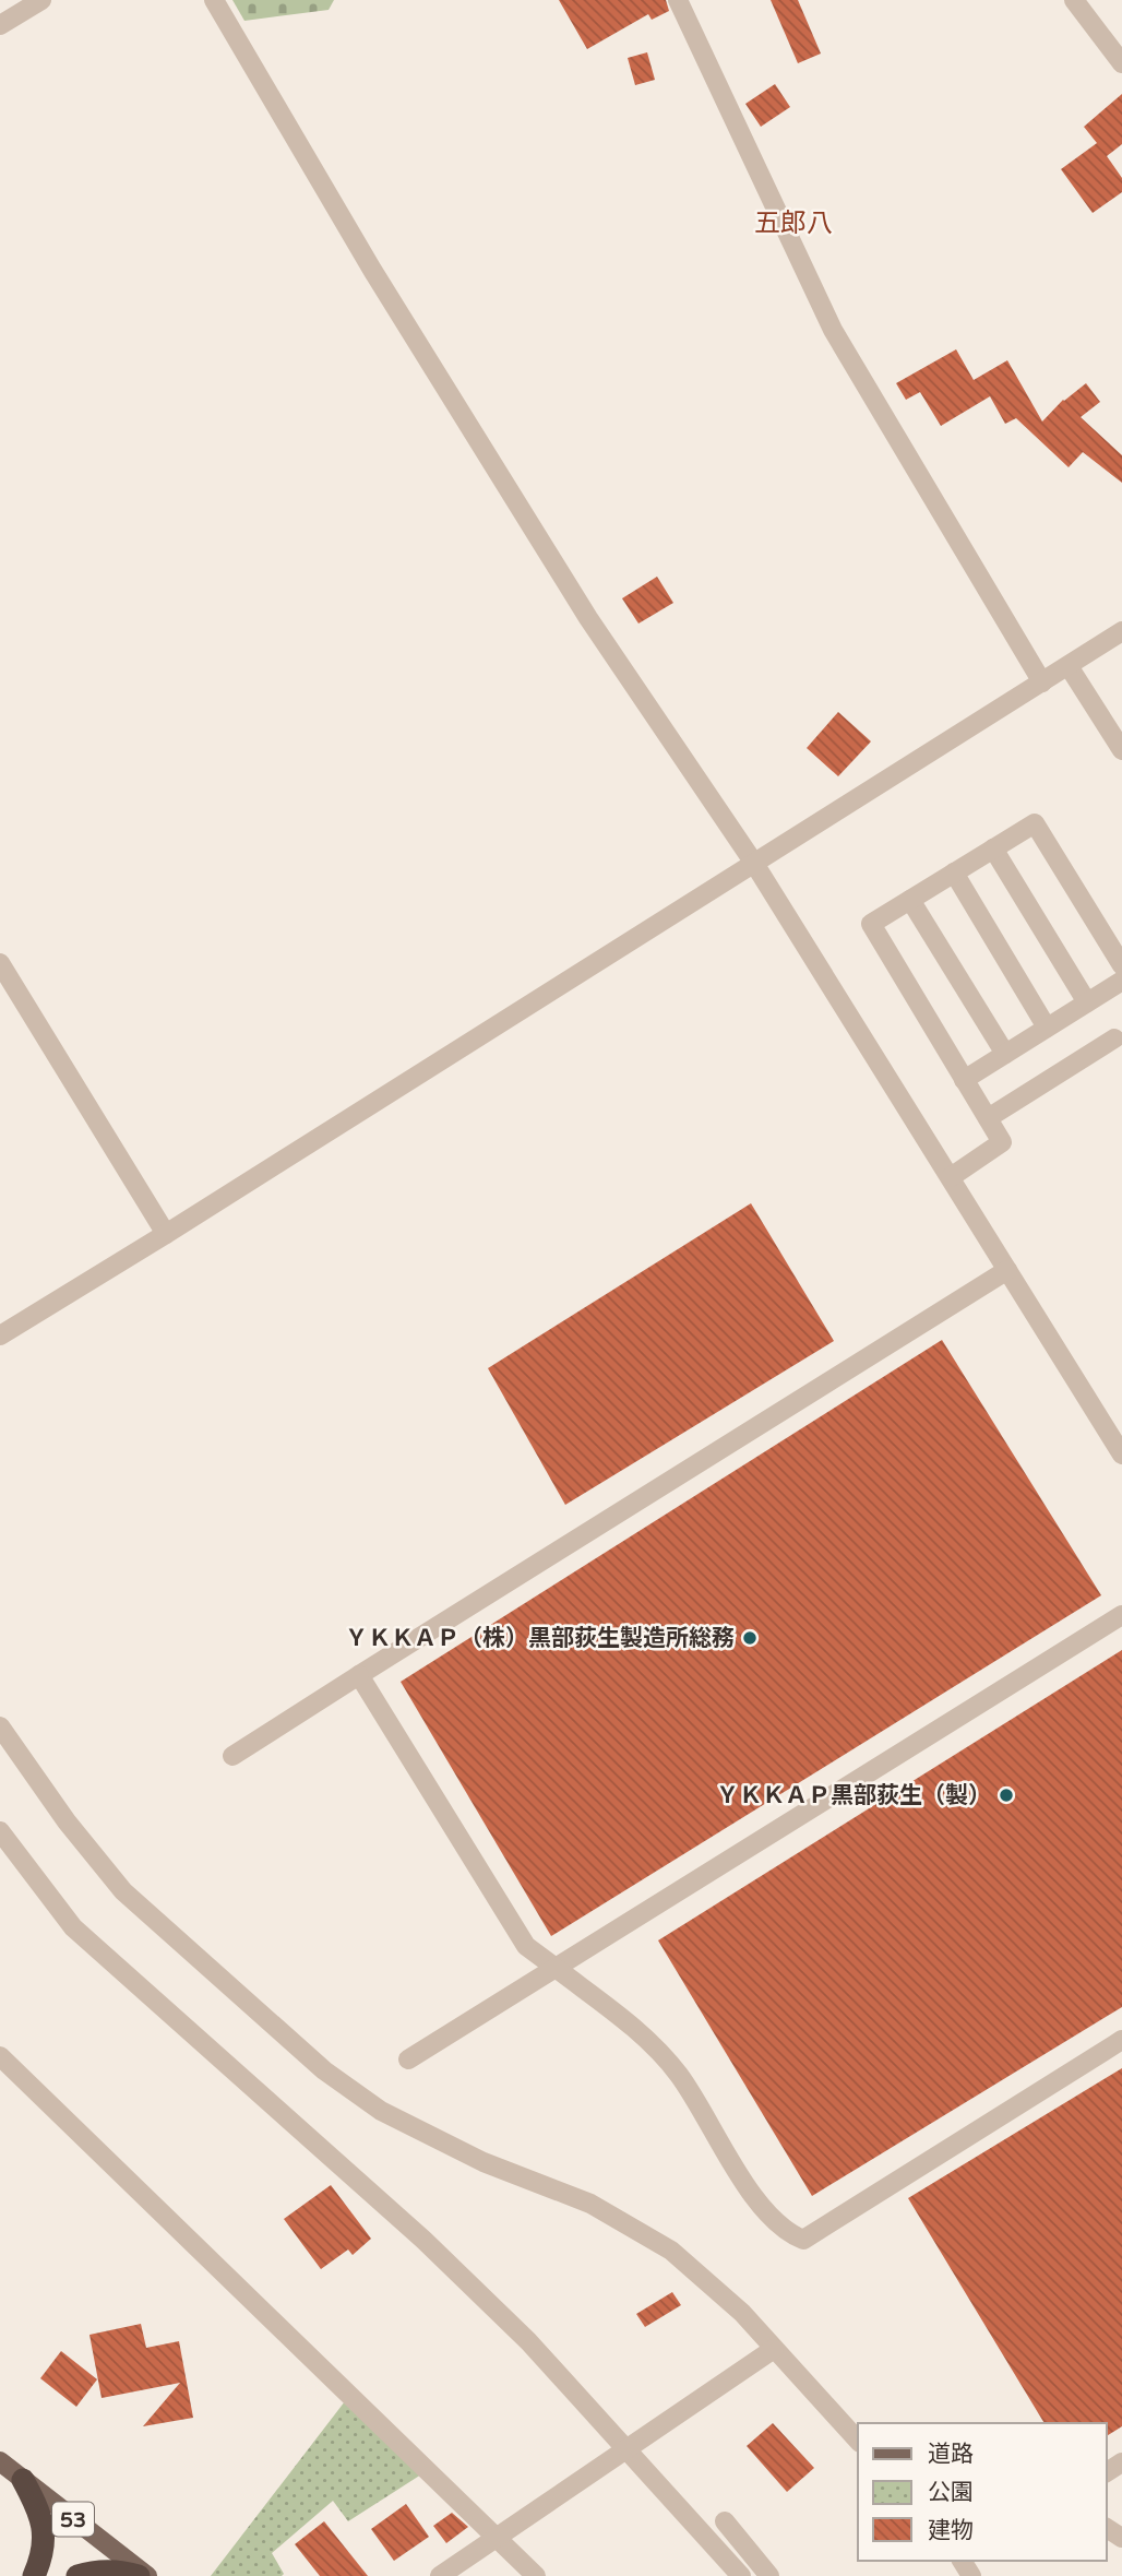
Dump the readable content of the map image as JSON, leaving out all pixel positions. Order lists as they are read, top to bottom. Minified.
{"streets":{"main road":["53"]},"districts":["五郎八"],"places":["ＹＫＫＡＰ（株）黒部荻生製造所総務","ＹＫＫＡＰ黒部荻生（製）"],"legend":["道路","公園","建物"]}
